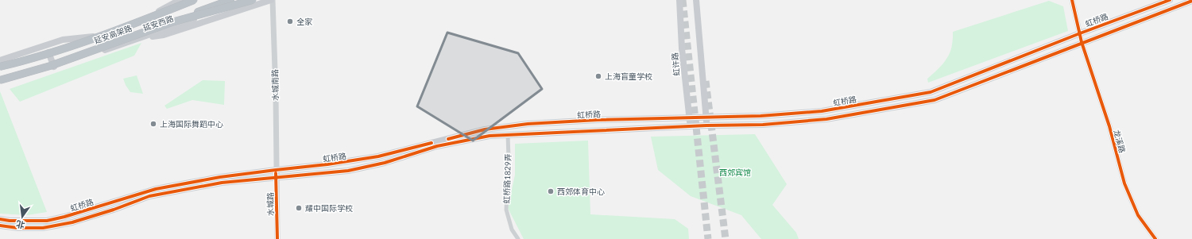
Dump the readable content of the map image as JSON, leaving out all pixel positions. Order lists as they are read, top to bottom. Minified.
{"streets":{"highway":["延安高架路"],"main road":["虹桥路","延安西路","虹许路"],"street":["水城南路","龙溪路","虹桥路1829弄","水城路"]},"crossings":[["虹桥路","虹许路"],["虹桥路","水城南路"],["虹桥路","龙溪路"],["虹桥路","虹桥路1829弄"],["虹桥路","水城路"],["延安西路","延安高架路"],["水城南路","水城路"]],"parks":["西郊宾馆"],"places":["全家","上海盲童学校","上海国际舞蹈中心","西郊体育中心","耀中国际学校"],"north":"bottom"}
